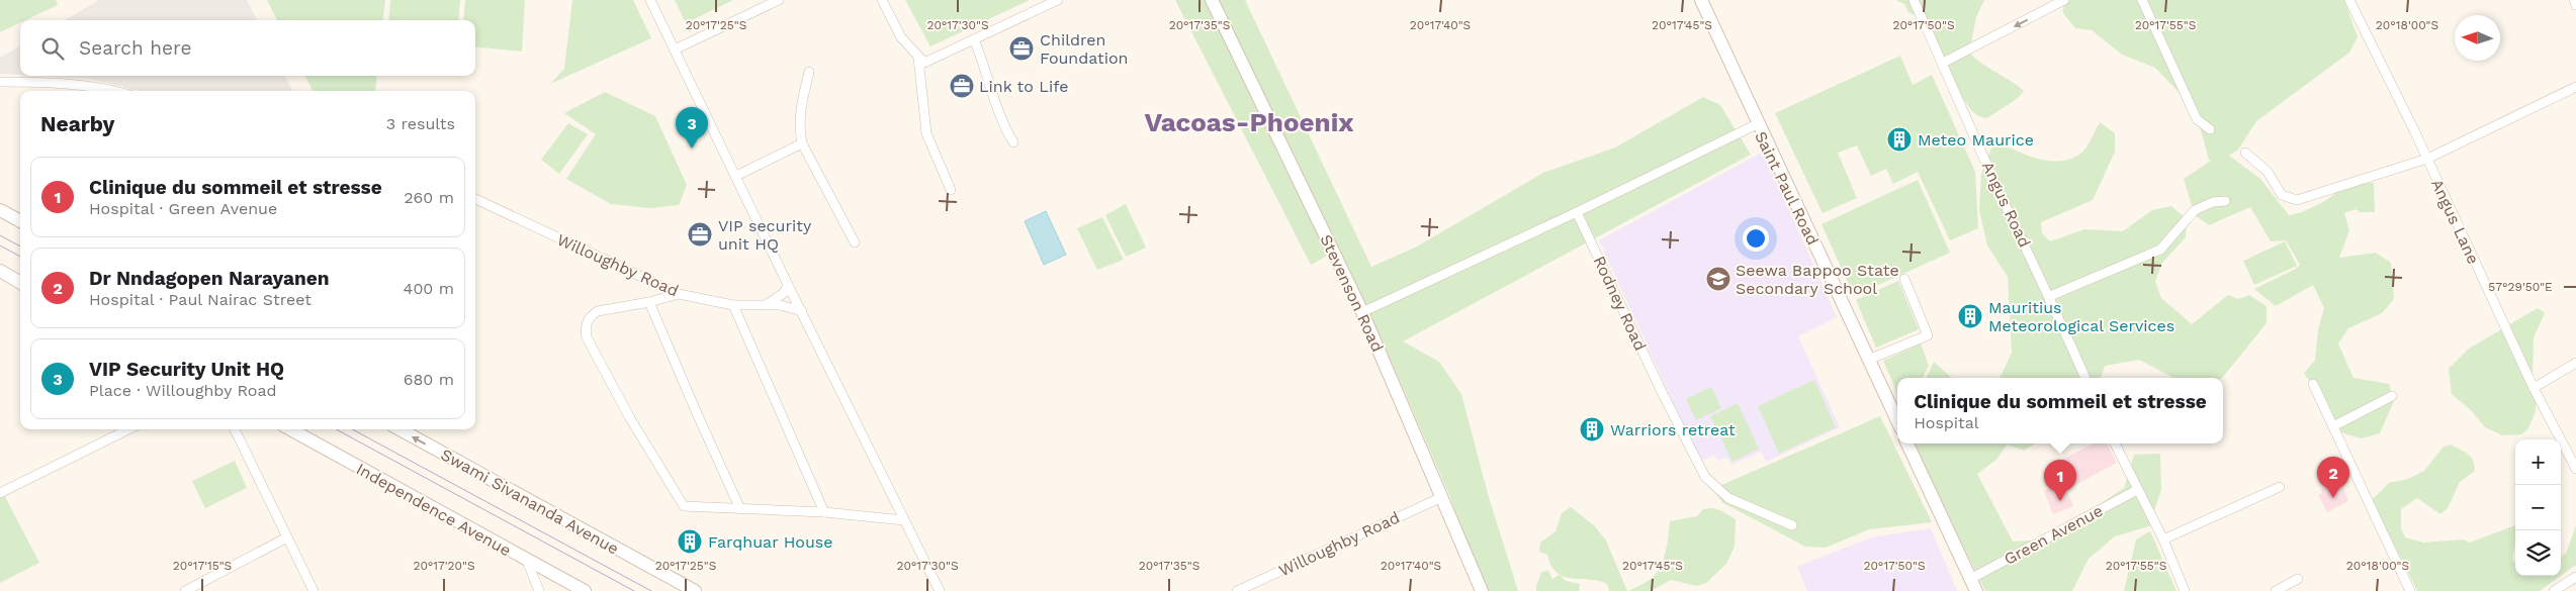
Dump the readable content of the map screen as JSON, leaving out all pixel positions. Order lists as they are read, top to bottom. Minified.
{"streets":{"street":["Saint Paul Road","Angus Road","Angus Lane","Willoughby Road","Stevenson Road","Rodney Road","Swami Sivananda Avenue","Independence Avenue","Green Avenue"]},"crossings":[["Willoughby Road","Stevenson Road"]],"one_way":["Swami Sivananda Avenue"],"districts":["Vacoas-Phoenix"],"places":{"office":["Children Foundation","Link to Life","VIP security unit HQ"],"building":["Meteo Maurice","Mauritius Meteorological Services","Warriors retreat","Farqhuar House"],"school or university":["Seewa Bappoo State Secondary School"]},"north":"left","page":{"search":"Search here","heading":["Nearby","3 results"],"pins":["3","2","1"],"list":[{"mark":"1","name":"Clinique du sommeil et stresse","note":"Hospital · Green Avenue","value":"260 m"},{"mark":"2","name":"Dr Nndagopen Narayanen","note":"Hospital · Paul Nairac Street","value":"400 m"},{"mark":"3","name":"VIP Security Unit HQ","note":"Place · Willoughby Road","value":"680 m"}],"popup":["Clinique du sommeil et stresse","Hospital"],"map_buttons":["+","−"]},"coordinates":["20°17'25\"S","20°17'30\"S","20°17'35\"S","20°17'40\"S","20°17'45\"S","20°17'50\"S","20°17'55\"S","20°18'00\"S","57°29'50\"E","20°17'15\"S","20°17'20\"S"]}
